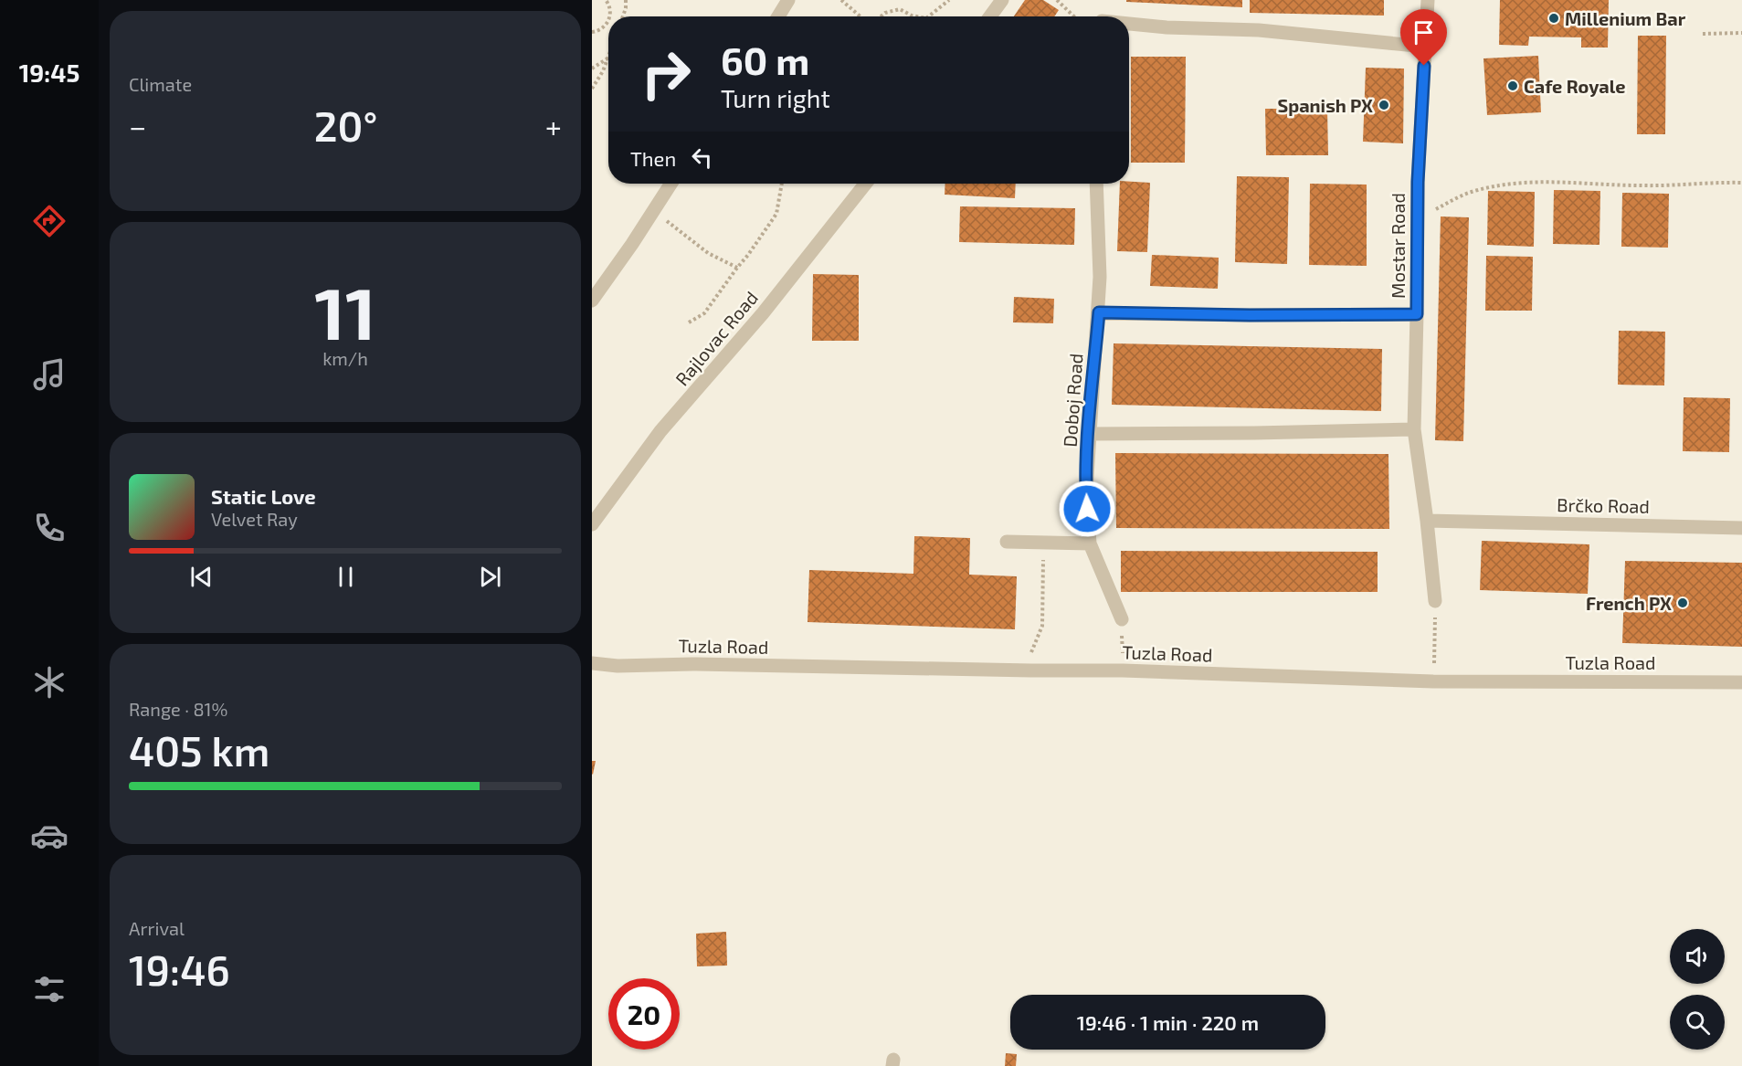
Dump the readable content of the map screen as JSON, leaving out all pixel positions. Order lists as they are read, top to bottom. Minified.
{"streets":{"lane":["Mostar Road","Rajlovac Road","Doboj Road","Brčko Road","Tuzla Road"]},"crossings":[["Mostar Road","Brčko Road"]],"places":["Millenium Bar","Cafe Royale","Spanish PX","French PX"],"page":{"tabs":"19:45","tile":["Climate",["11","km/h"],["Range · 81%","405 km"],["Arrival","19:46"]],"turn":["60 m","Turn right"],"heat":["−","20°","+"],"then":"Then","song":["Static Love","Velvet Ray"],"limit":"20","trip":"19:46 · 1 min · 220 m"}}
